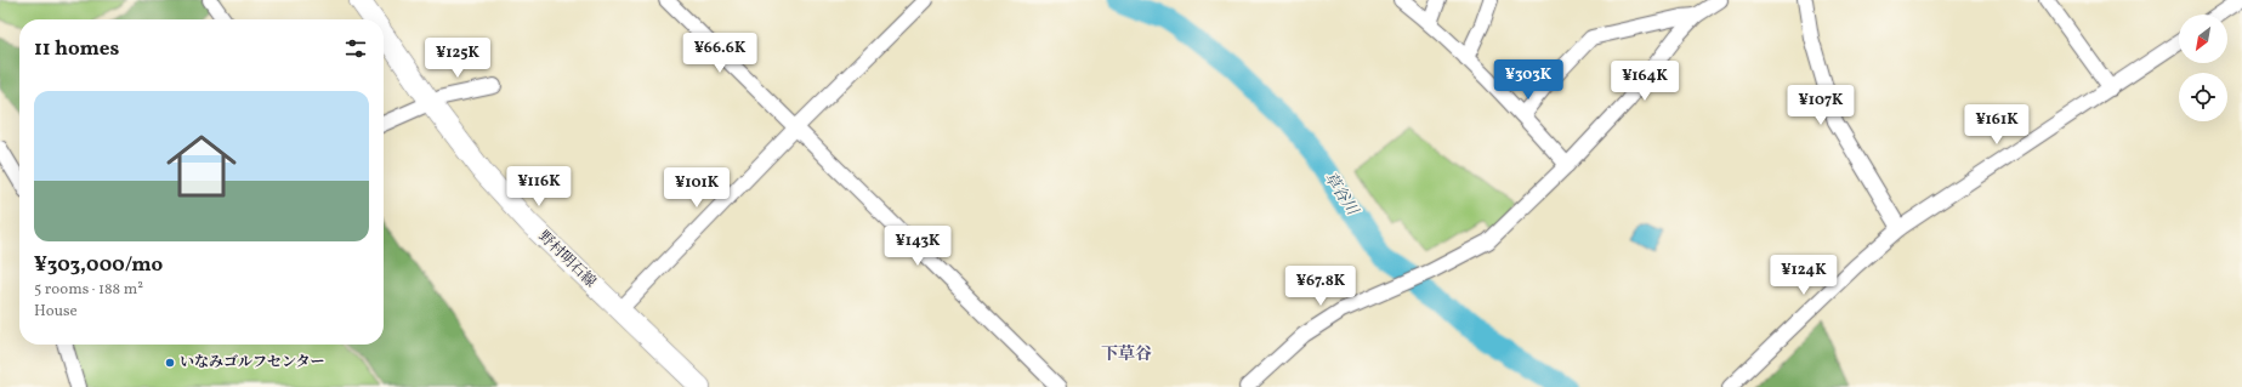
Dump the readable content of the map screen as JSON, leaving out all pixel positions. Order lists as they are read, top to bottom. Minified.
{"streets":{"main road":["野村明石線"]},"districts":["下草谷"],"water":["草谷川"],"places":["いなみゴルフセンター"],"north":"bottom left","page":{"heading":"11 homes","price":["¥66.6K","¥125K","¥303K","¥164K","¥107K","¥161K","¥116K","¥101K","¥143K","¥124K","¥67.8K"],"list":[{"name":"¥303,000/mo","note":"5 rooms · 188 m² · House"}]}}
